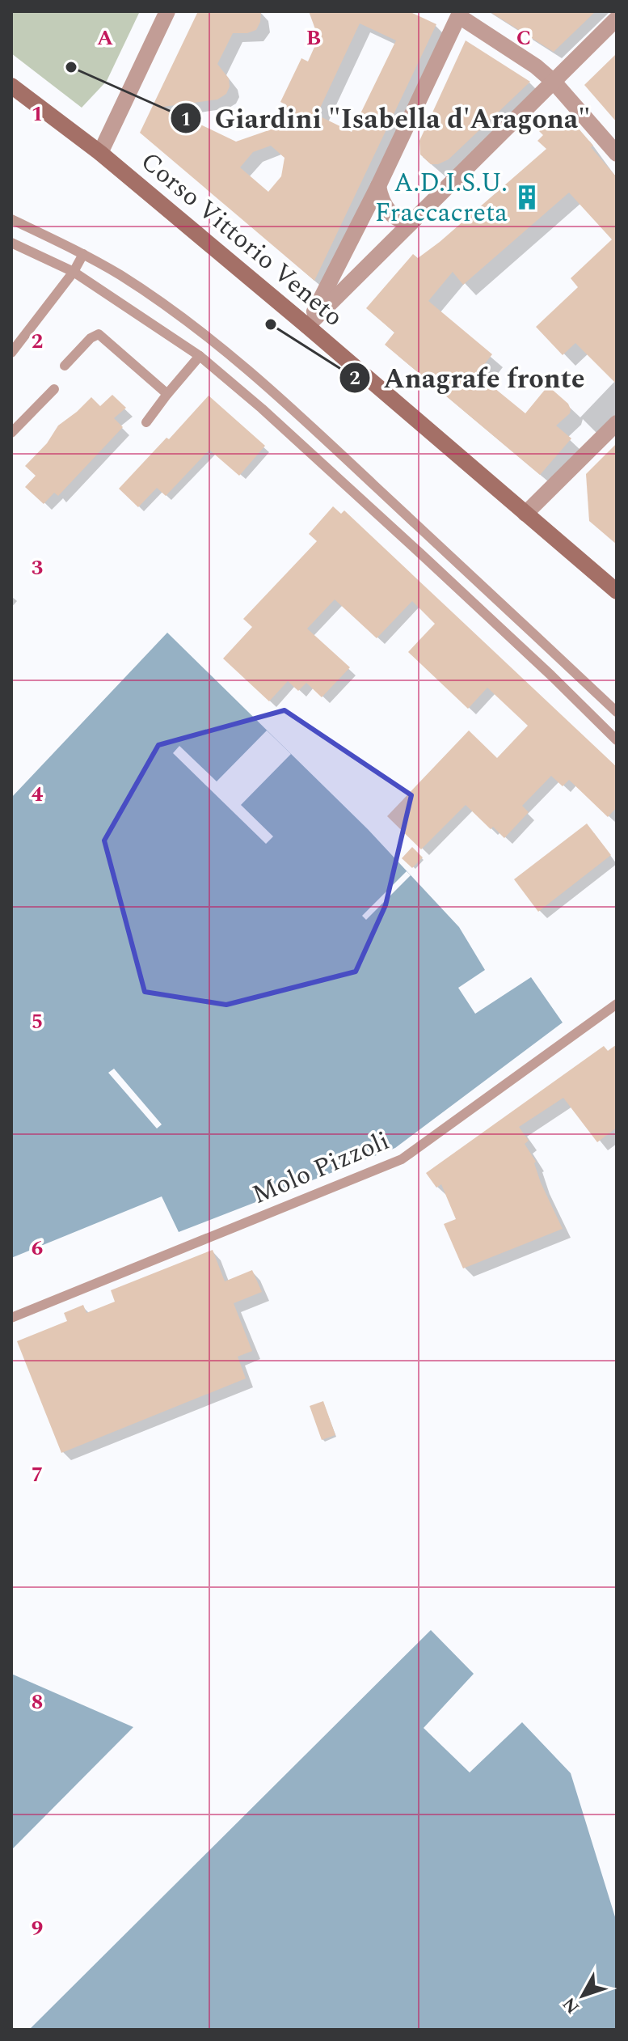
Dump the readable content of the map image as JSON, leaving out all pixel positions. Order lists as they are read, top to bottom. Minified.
{"streets":{"main road":["Corso Vittorio Veneto"],"lane":["Molo Pizzoli"]},"places":{"other":["Giardini \"Isabella d'Aragona\"","Anagrafe fronte"],"building":["A.D.I.S.U. Fraccacreta"]},"north":"bottom left","grid":{"columns":["A","B","C"],"rows":["1","2","3","4","5","6","7","8","9"]}}
